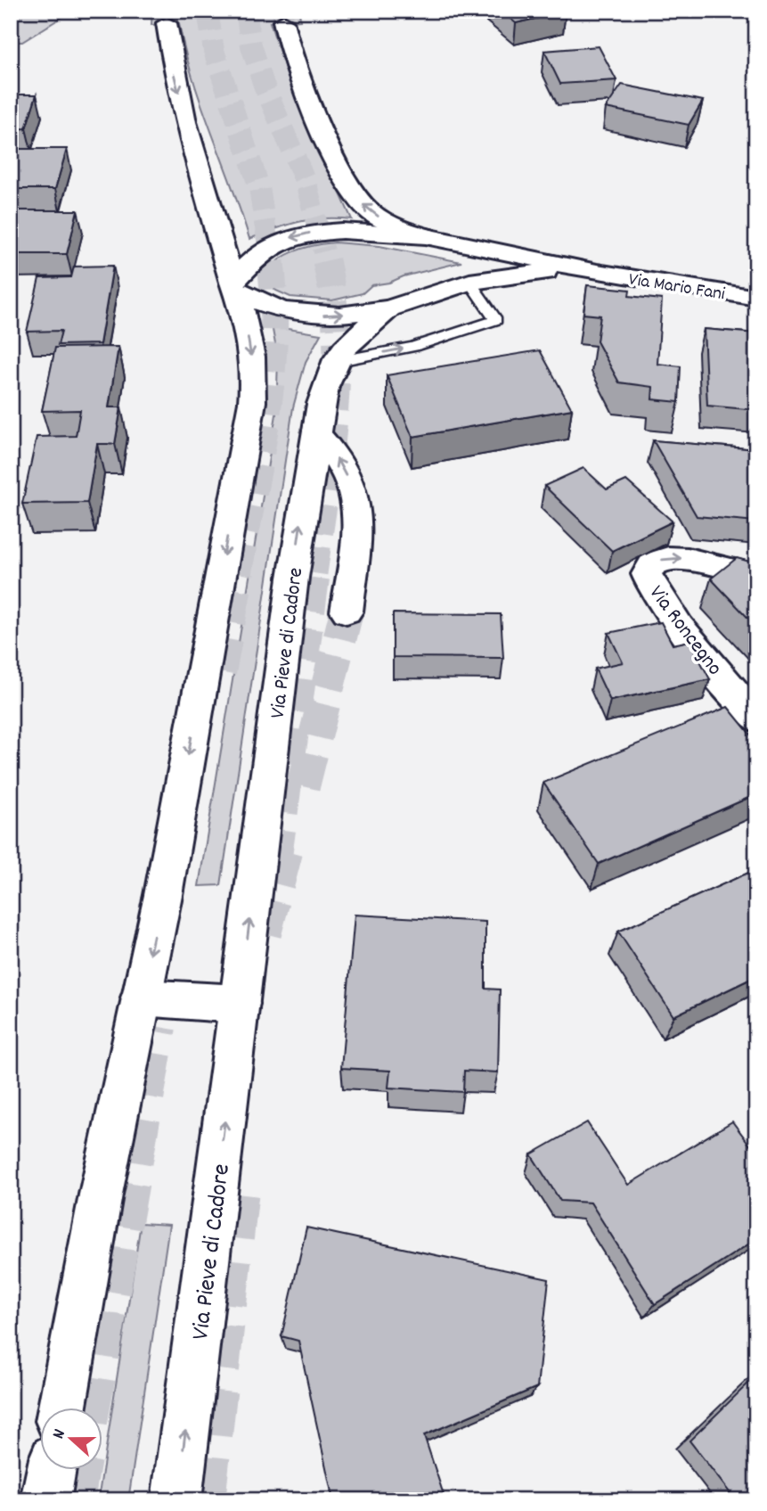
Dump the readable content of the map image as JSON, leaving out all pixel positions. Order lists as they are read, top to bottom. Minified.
{"streets":{"main road":["Via Mario Fani","Via Roncegno","Via Pieve di Cadore"]},"north":"left"}
